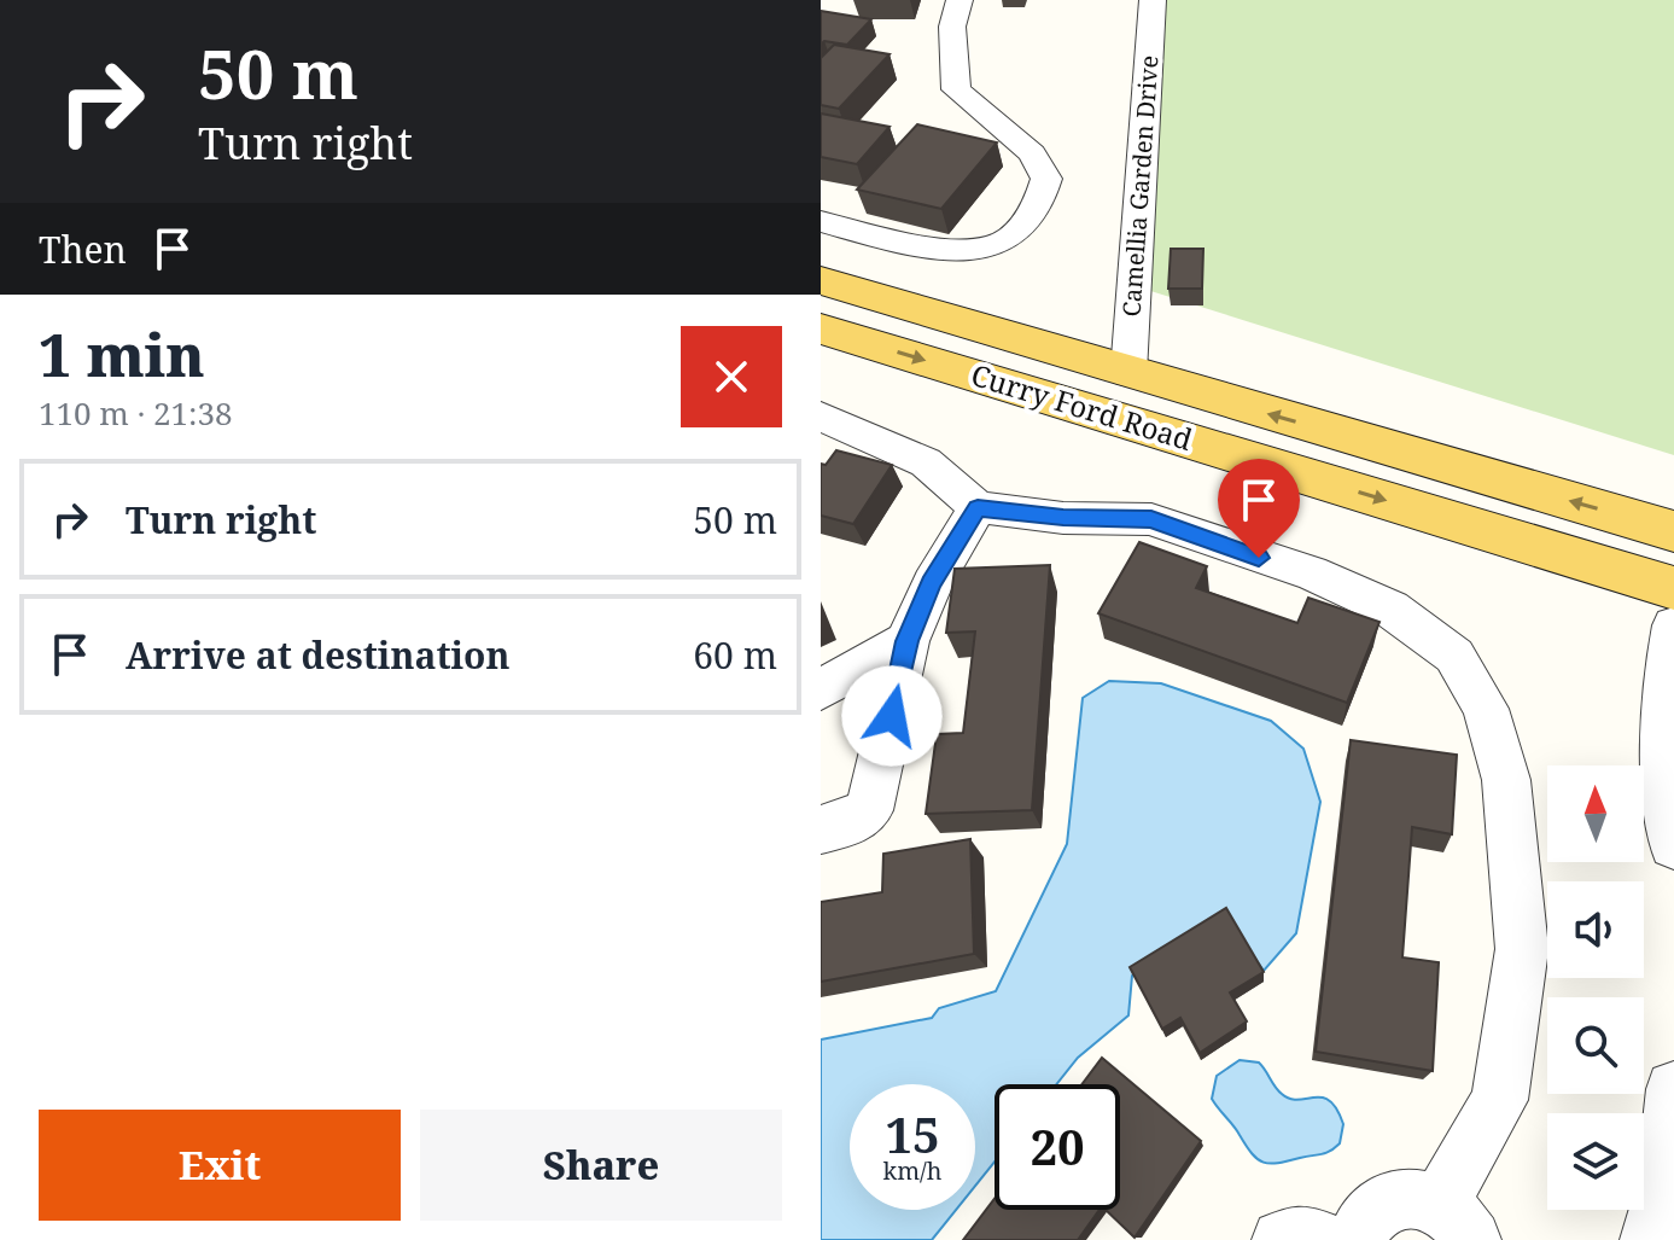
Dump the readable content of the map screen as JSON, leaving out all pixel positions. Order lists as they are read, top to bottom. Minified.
{"streets":{"main road":["Curry Ford Road"],"street":["Camellia Garden Drive"]},"crossings":[["Camellia Garden Drive","Curry Ford Road"]],"north":"top","page":{"turn":["50 m","Turn right"],"then":"Then","heading":["1 min","110 m · 21:38"],"list":[{"name":"Turn right","value":"50 m"},{"name":"Arrive at destination","value":"60 m"}],"speed":"15 km/h","limit":"20","buttons":["Exit","Share"]}}
